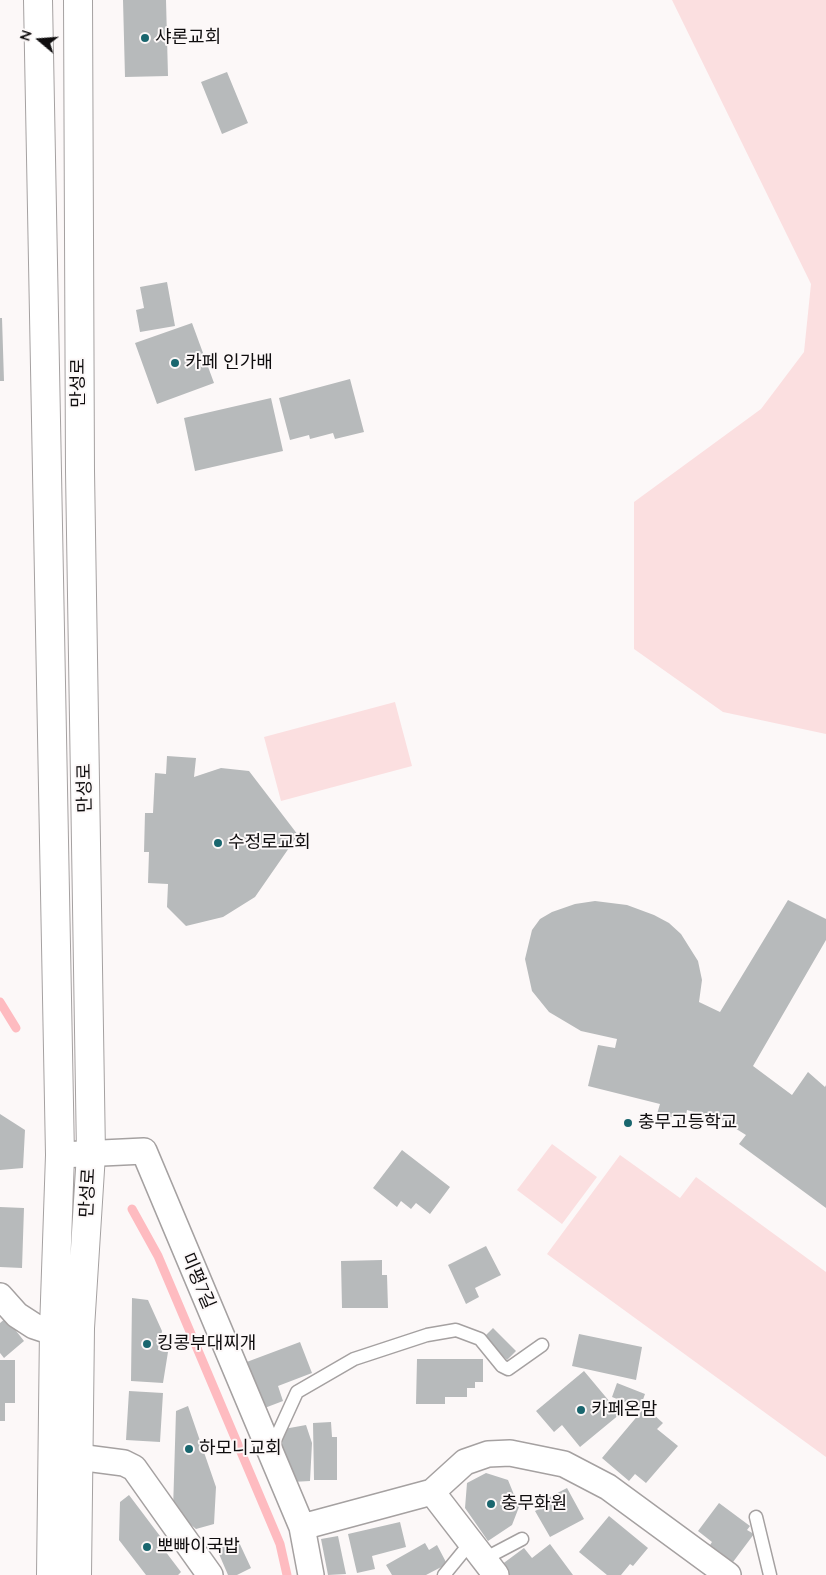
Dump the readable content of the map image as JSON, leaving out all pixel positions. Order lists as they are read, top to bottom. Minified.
{"streets":{"street":["만성로","미평7길"]},"crossings":[["만성로","미평7길"]],"places":["샤론교회","카페 인가배","수정로교회","충무고등학교","킹콩부대찌개","카페온맘","하모니교회","충무화원","뽀빠이국밥"],"north":"left"}
